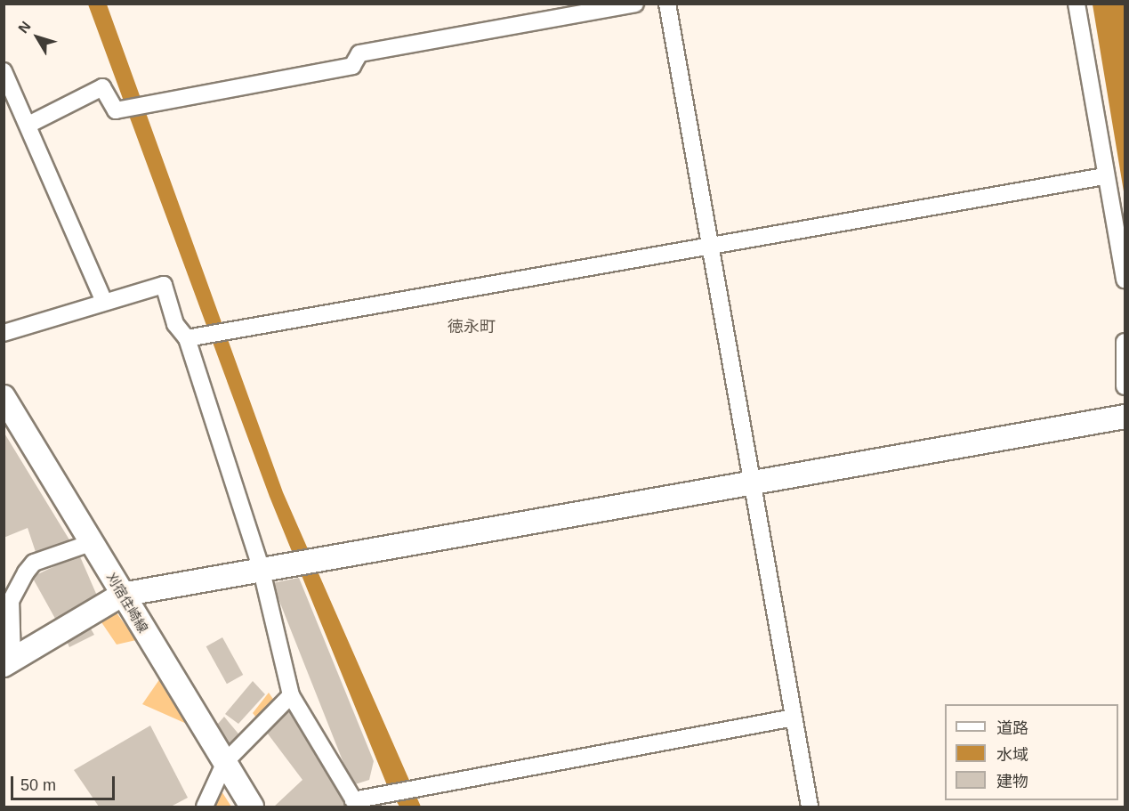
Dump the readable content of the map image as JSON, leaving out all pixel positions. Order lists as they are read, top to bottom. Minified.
{"streets":{"street":["刈宿住崎線"]},"districts":["徳永町"],"legend":["道路","水域","建物"],"scale_bar":"50 m","north":"top left"}
